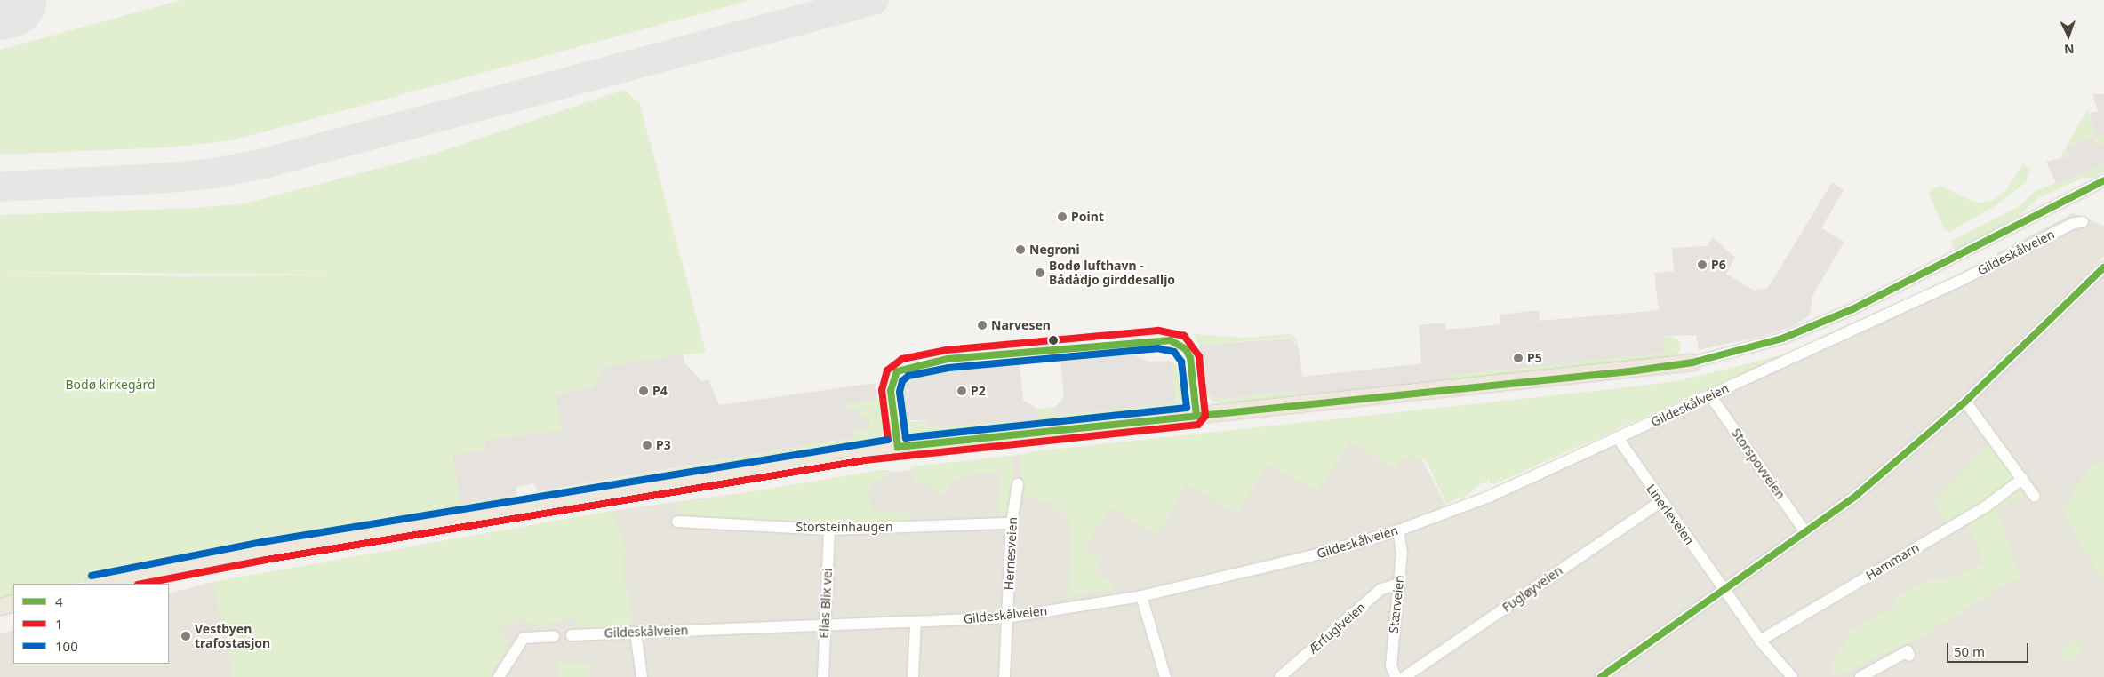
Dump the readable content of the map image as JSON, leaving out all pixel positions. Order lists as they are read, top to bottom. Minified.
{"streets":{"street":["Gildeskålveien","Storspovveien","Linerleveien","Storsteinhaugen","Hernesveien","Hammarn","Fugløyveien","Elias Blix vei","Stærveien","Ærfuglveien"]},"crossings":[["Gildeskålveien","Storspovveien"],["Gildeskålveien","Linerleveien"],["Gildeskålveien","Hernesveien"],["Gildeskålveien","Elias Blix vei"],["Gildeskålveien","Stærveien"],["Linerleveien","Fugløyveien"],["Storsteinhaugen","Hernesveien"],["Storsteinhaugen","Elias Blix vei"],["Stærveien","Ærfuglveien"]],"parks":["Bodø kirkegård"],"places":["Point","Negroni","P6","Bodø lufthavn - Bådådjo girddesalljo","Narvesen","P5","P4","P2","P3","Vestbyen trafostasjon"],"lines":["transit line 4","transit line 1","transit line 100"],"legend":["4","1","100"],"scale_bar":"50 m","north":"bottom"}
